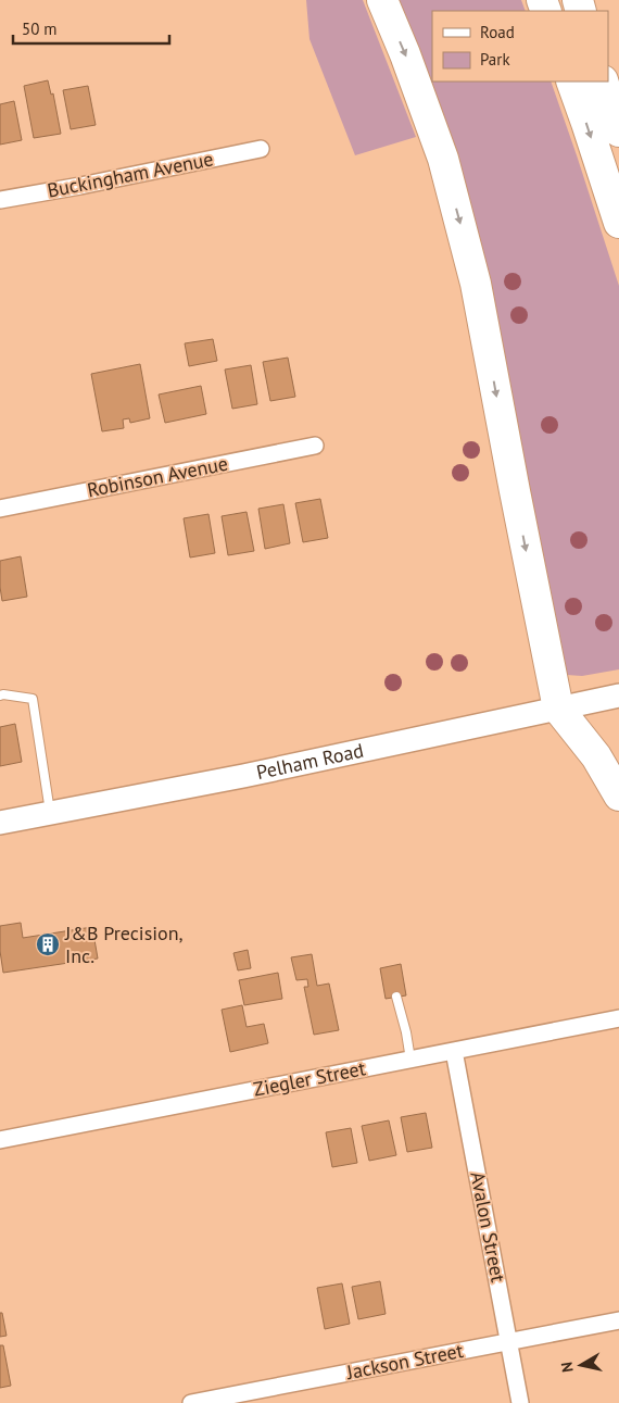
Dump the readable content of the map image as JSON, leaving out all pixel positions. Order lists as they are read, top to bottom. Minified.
{"streets":{"main road":["Pelham Road"],"street":["Buckingham Avenue","Robinson Avenue","Ziegler Street","Avalon Street","Jackson Street"]},"crossings":[["Ziegler Street","Avalon Street"],["Avalon Street","Jackson Street"]],"places":{"building":["J&B Precision, Inc."]},"legend":["Road","Park"],"scale_bar":"50 m","north":"left"}
